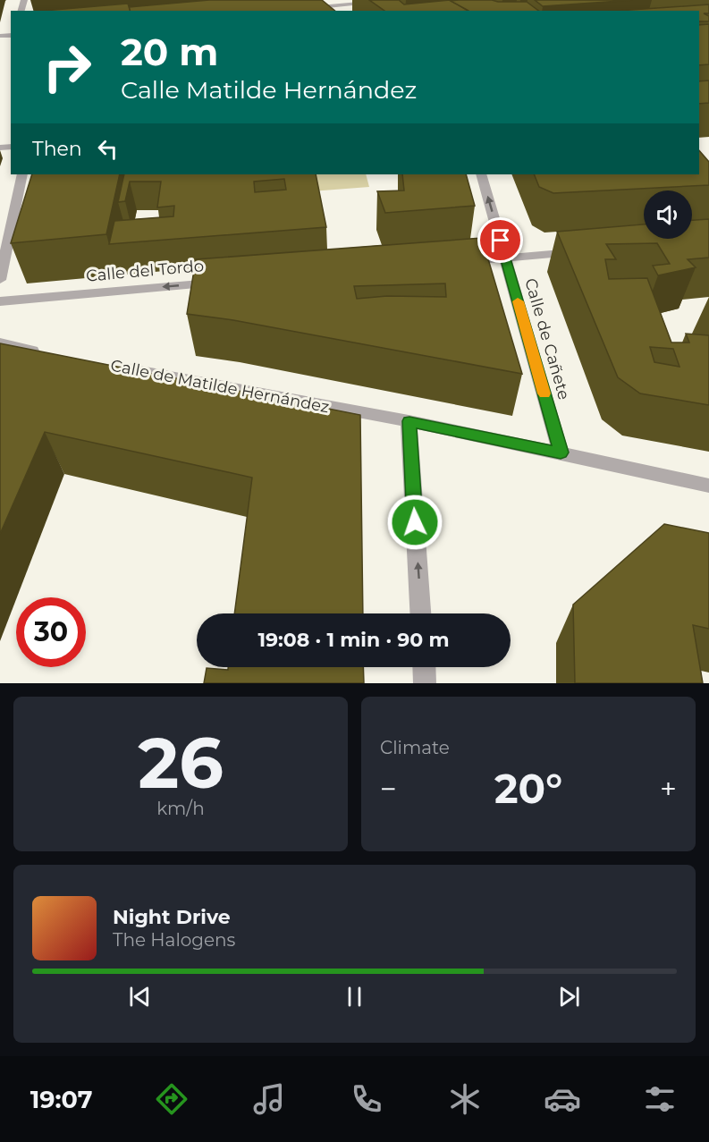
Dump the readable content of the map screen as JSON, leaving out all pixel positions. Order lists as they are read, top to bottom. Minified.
{"streets":{"street":["Calle del Tordo","Calle de Cañete","Calle de Matilde Hernández"]},"crossings":[["Calle de Cañete","Calle de Matilde Hernández"]],"one_way":["Calle del Tordo"],"page":{"turn":["20 m","Calle Matilde Hernández"],"then":"Then","limit":"30","trip":"19:08 · 1 min · 90 m","tile":[["26","km/h"],"Climate"],"heat":["−","20°","+"],"song":["Night Drive","The Halogens"],"tabs":"19:07"}}
